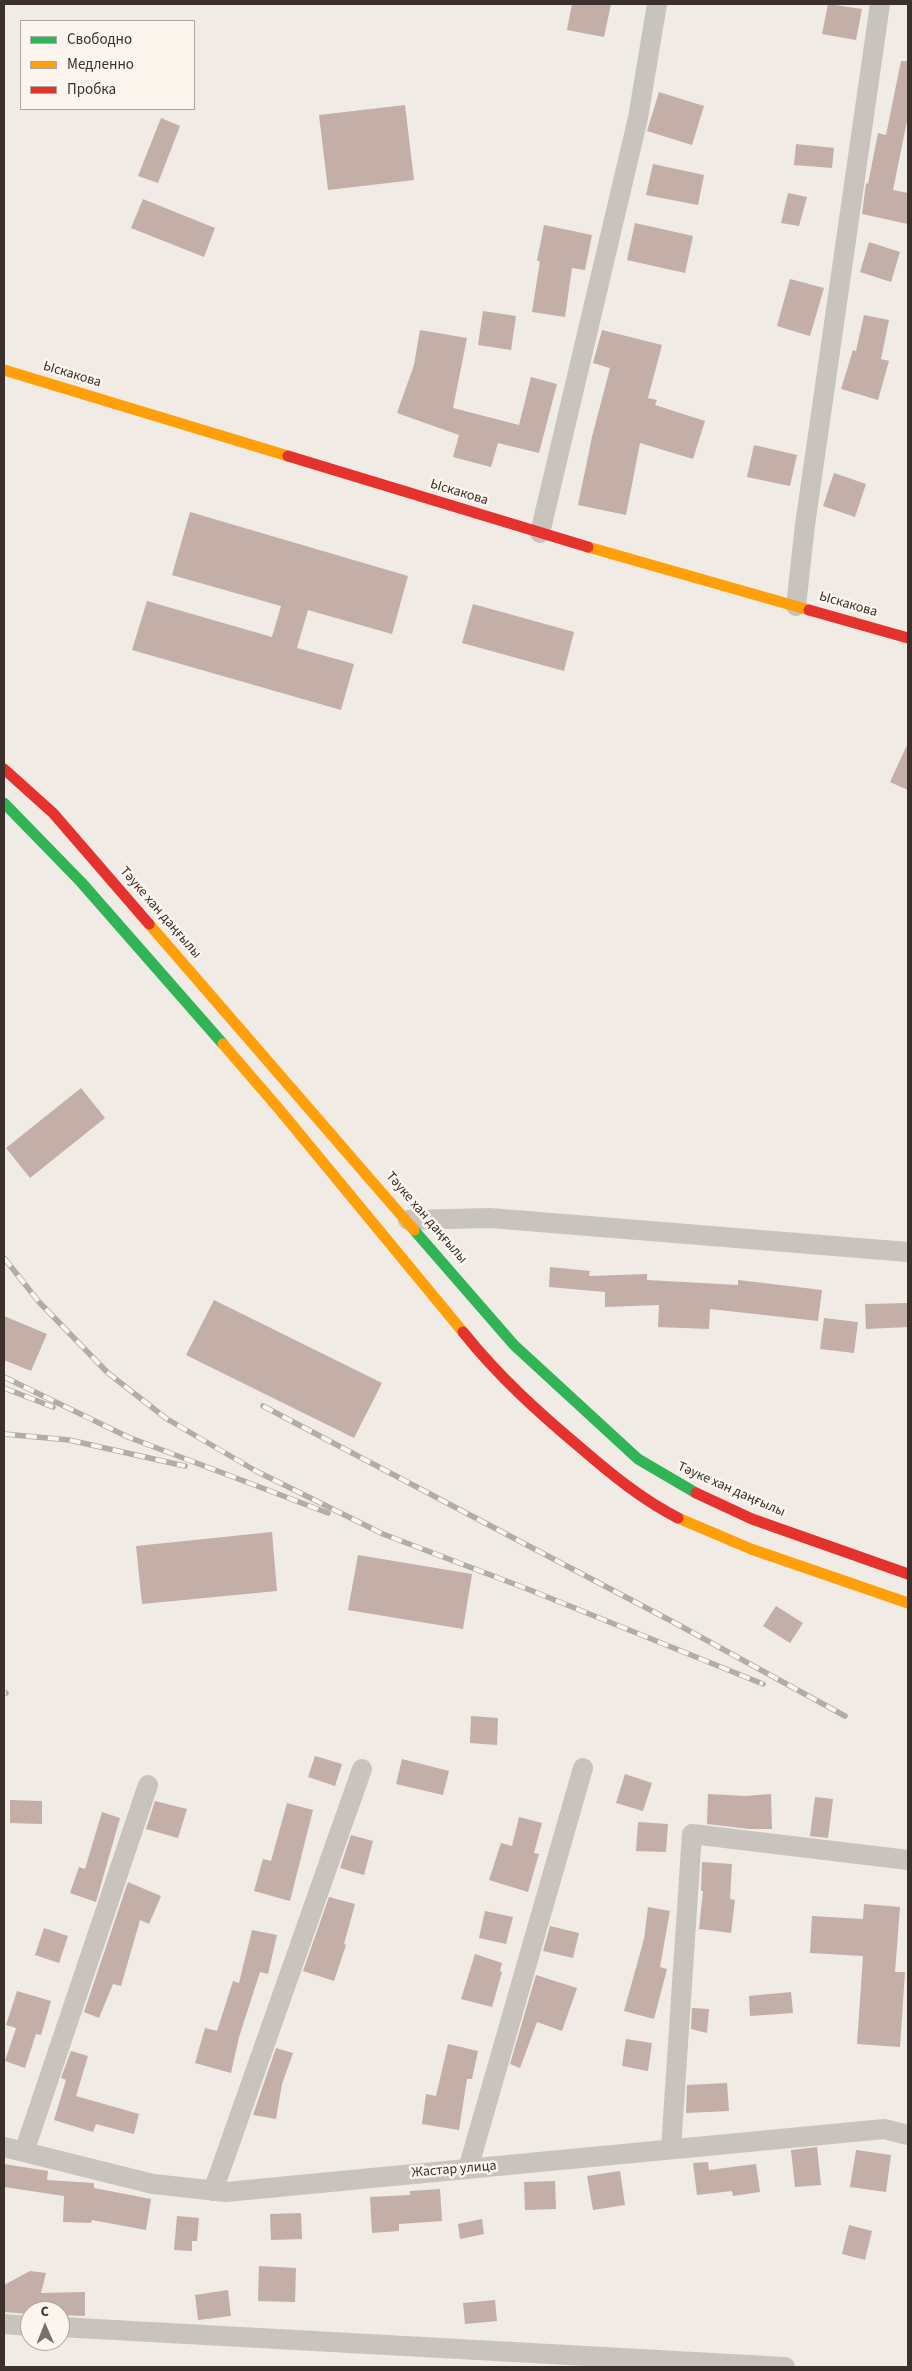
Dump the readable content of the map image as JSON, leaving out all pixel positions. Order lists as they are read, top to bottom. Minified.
{"streets":{"main road":["Ыскакова","Тәуке хан даңғылы"],"street":["Жастар улица"]},"legend":["Свободно","Медленно","Пробка"],"north":"top"}
